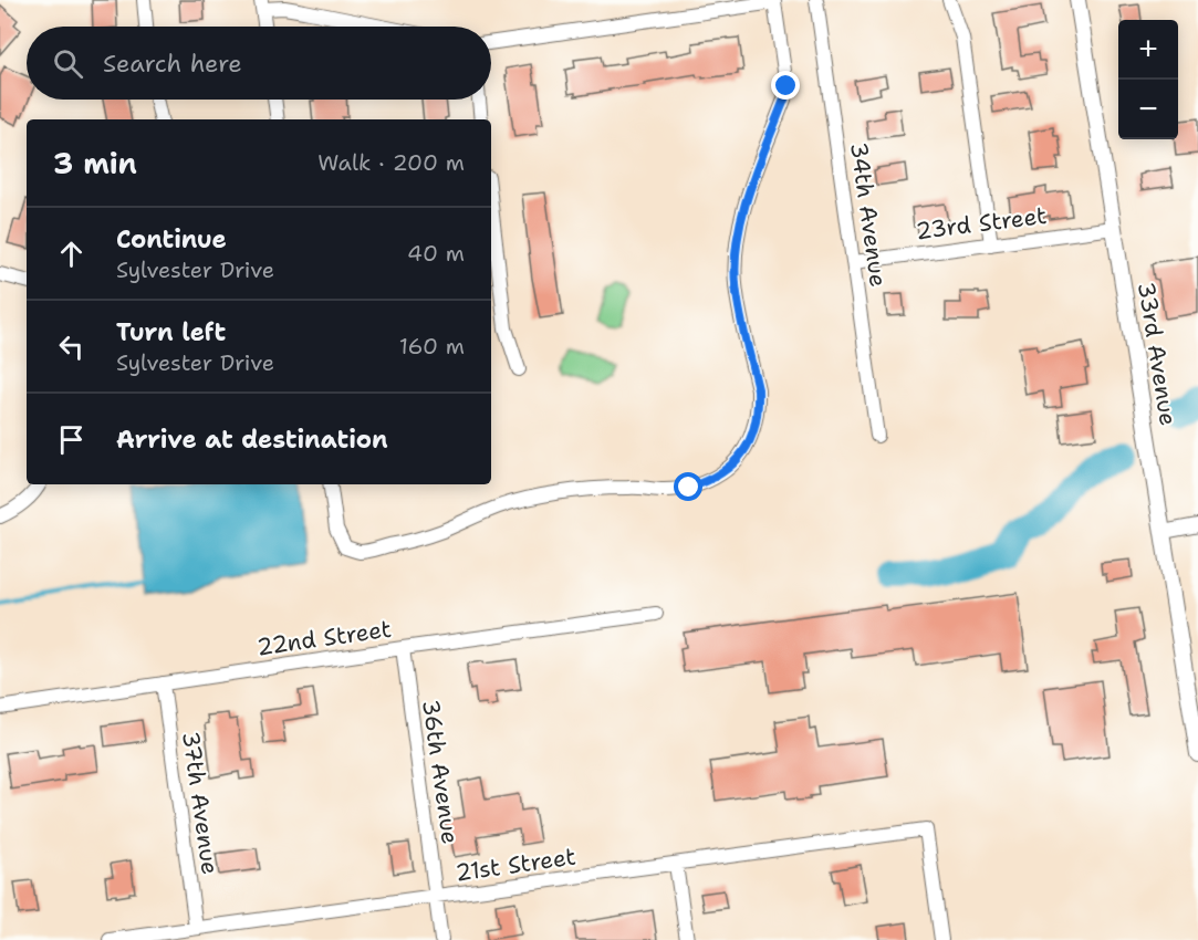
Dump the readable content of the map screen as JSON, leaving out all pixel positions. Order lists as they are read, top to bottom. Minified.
{"streets":{"street":["34th Avenue","23rd Street","33rd Avenue","22nd Street","36th Avenue","37th Avenue","21st Street"]},"crossings":[["34th Avenue","23rd Street"],["23rd Street","33rd Avenue"],["22nd Street","36th Avenue"],["22nd Street","37th Avenue"],["36th Avenue","21st Street"],["37th Avenue","21st Street"]],"page":{"map_buttons":["+","−"],"search":"Search here","heading":["3 min","Walk · 200 m"],"list":[["Continue","Sylvester Drive","40 m"],["Turn left","Sylvester Drive","160 m"],"Arrive at destination"]}}
